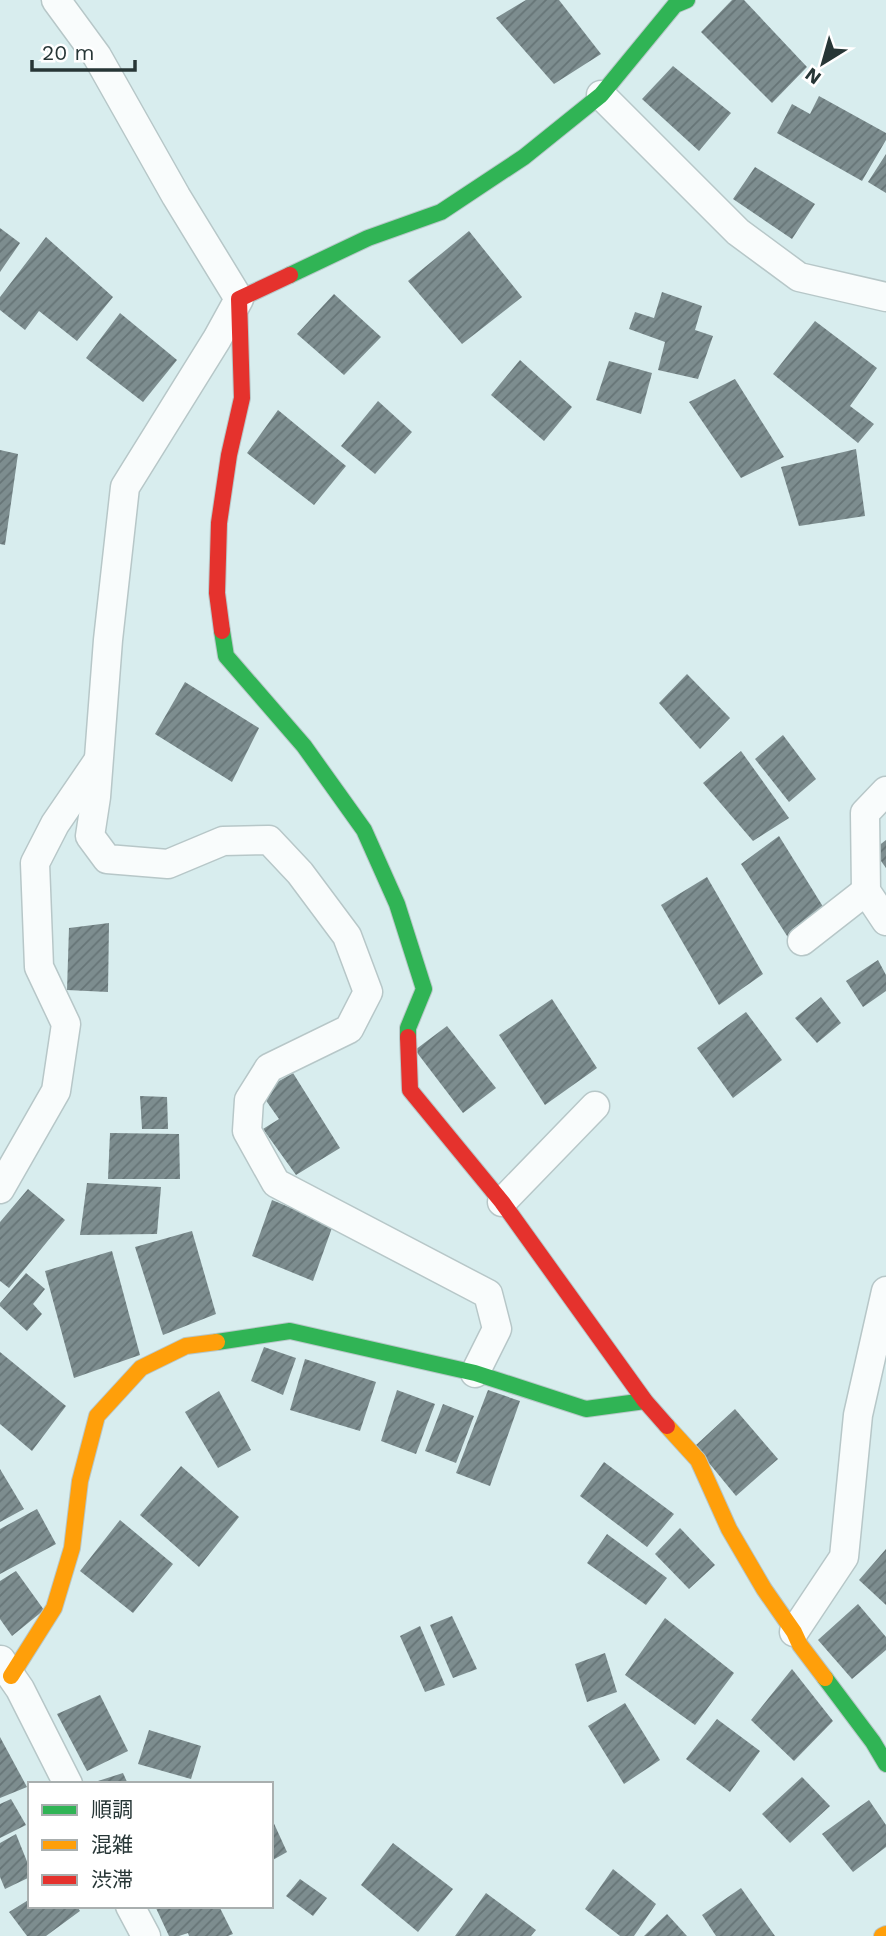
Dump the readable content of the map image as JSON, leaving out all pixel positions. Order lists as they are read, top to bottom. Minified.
{"legend":["順調","混雑","渋滞"],"scale_bar":"20 m","north":"bottom left"}
